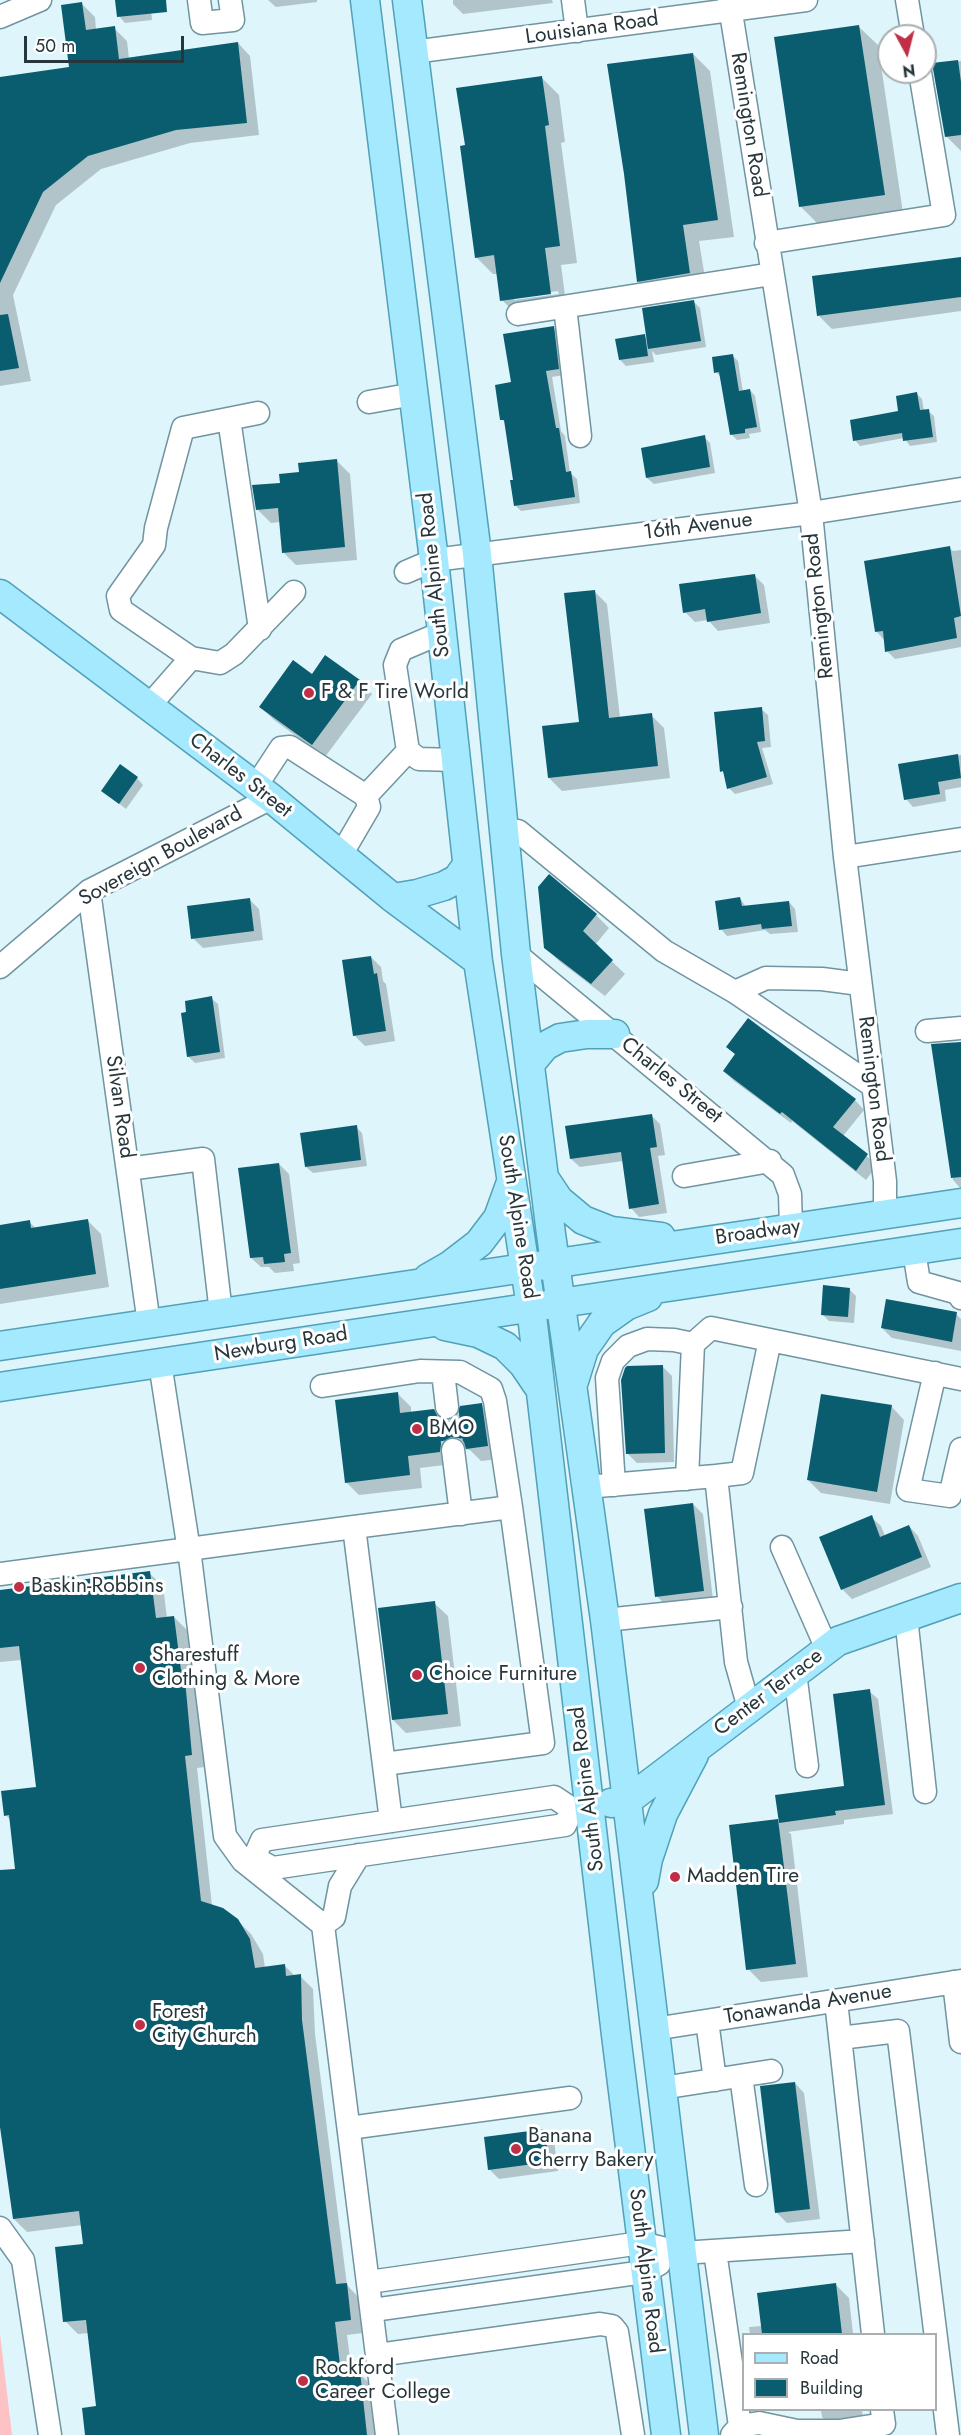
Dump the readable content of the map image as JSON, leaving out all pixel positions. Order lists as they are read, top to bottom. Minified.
{"streets":{"main road":["South Alpine Road","Charles Street","Broadway","Newburg Road","Center Terrace"],"street":["Louisiana Road","Remington Road","16th Avenue","Sovereign Boulevard","Silvan Road","Tonawanda Avenue"]},"crossings":[["Louisiana Road","Remington Road"],["Louisiana Road","South Alpine Road"],["Remington Road","16th Avenue"],["Remington Road","Broadway"],["16th Avenue","South Alpine Road"],["South Alpine Road","Charles Street"],["South Alpine Road","Broadway"],["South Alpine Road","Newburg Road"],["South Alpine Road","Center Terrace"],["South Alpine Road","Tonawanda Avenue"],["Charles Street","Sovereign Boulevard"],["Charles Street","Broadway"],["Sovereign Boulevard","Silvan Road"],["Silvan Road","Newburg Road"],["Broadway","Newburg Road"]],"places":["F & F Tire World","BMO","Baskin-Robbins","Sharestuff Clothing & More","Choice Furniture","Madden Tire","Forest City Church","Banana Cherry Bakery","Rockford Career College"],"legend":["Road","Building"],"scale_bar":"50 m","north":"bottom"}
